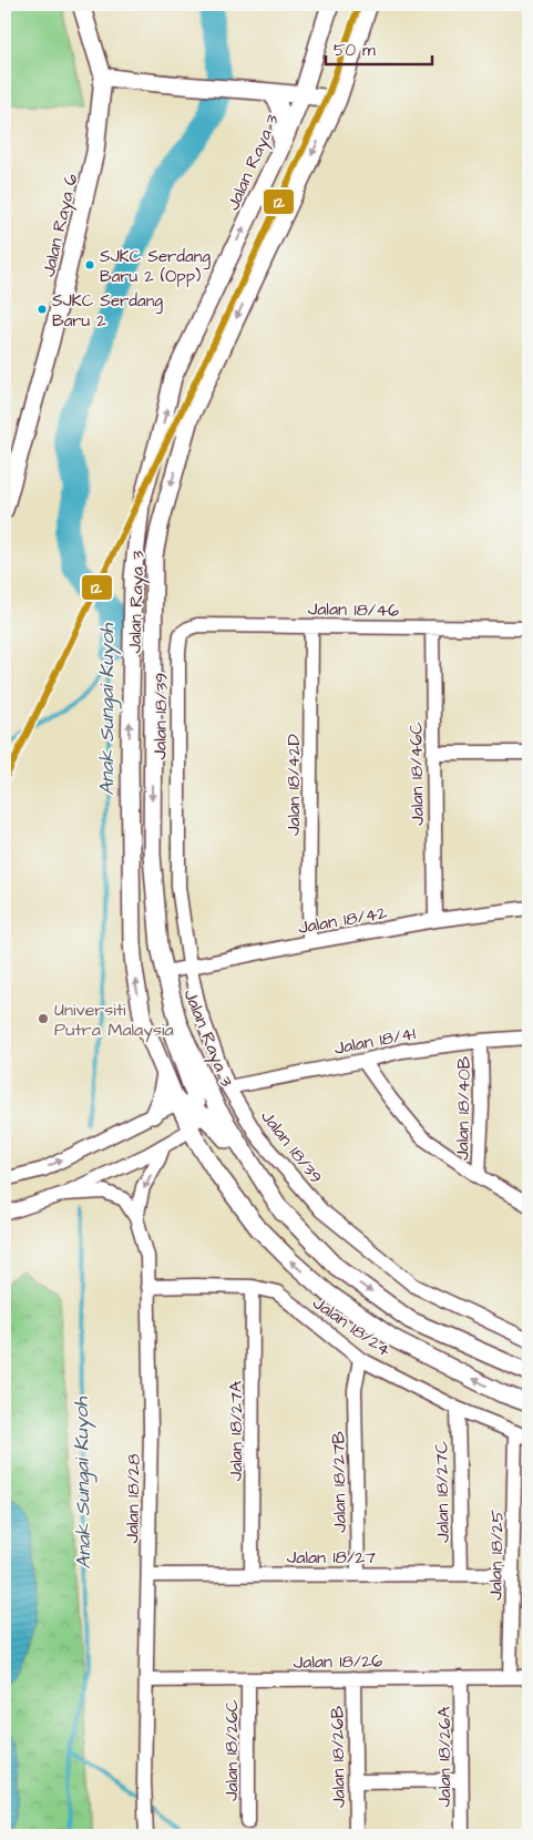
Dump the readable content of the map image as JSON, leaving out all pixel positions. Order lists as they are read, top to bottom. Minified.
{"streets":{"street":["Jalan Raya 3","Jalan Raya 6","Jalan 18/46","Jalan 18/39","Jalan 18/46C","Jalan 18/42D","Jalan 18/42","Jalan 18/41","Jalan 18/40B","Jalan 18/24","Jalan 18/27A","Jalan 18/27B","Jalan 18/27C","Jalan 18/28","Jalan 18/25","Jalan 18/27","Jalan 18/26","Jalan 18/26C","Jalan 18/26B","Jalan 18/26A"]},"crossings":[["Jalan Raya 3","Jalan 18/42"],["Jalan 18/46","Jalan 18/39"],["Jalan 18/46","Jalan 18/46C"],["Jalan 18/46","Jalan 18/42D"],["Jalan 18/39","Jalan 18/42"],["Jalan 18/39","Jalan 18/41"],["Jalan 18/46C","Jalan 18/42"],["Jalan 18/42D","Jalan 18/42"],["Jalan 18/41","Jalan 18/40B"],["Jalan 18/24","Jalan 18/27A"],["Jalan 18/24","Jalan 18/27B"],["Jalan 18/24","Jalan 18/27C"],["Jalan 18/24","Jalan 18/28"],["Jalan 18/24","Jalan 18/25"],["Jalan 18/27A","Jalan 18/27"],["Jalan 18/27B","Jalan 18/27"],["Jalan 18/27C","Jalan 18/27"],["Jalan 18/28","Jalan 18/27"],["Jalan 18/28","Jalan 18/26"],["Jalan 18/25","Jalan 18/27"],["Jalan 18/25","Jalan 18/26"],["Jalan 18/26","Jalan 18/26C"],["Jalan 18/26","Jalan 18/26B"],["Jalan 18/26","Jalan 18/26A"]],"water":["Anak Sungai Kuyoh"],"places":["SJKC Serdang Baru 2 (Opp)","SJKC Serdang Baru 2","Universiti Putra Malaysia"],"lines":["transit line 12"],"scale_bar":"50 m"}
